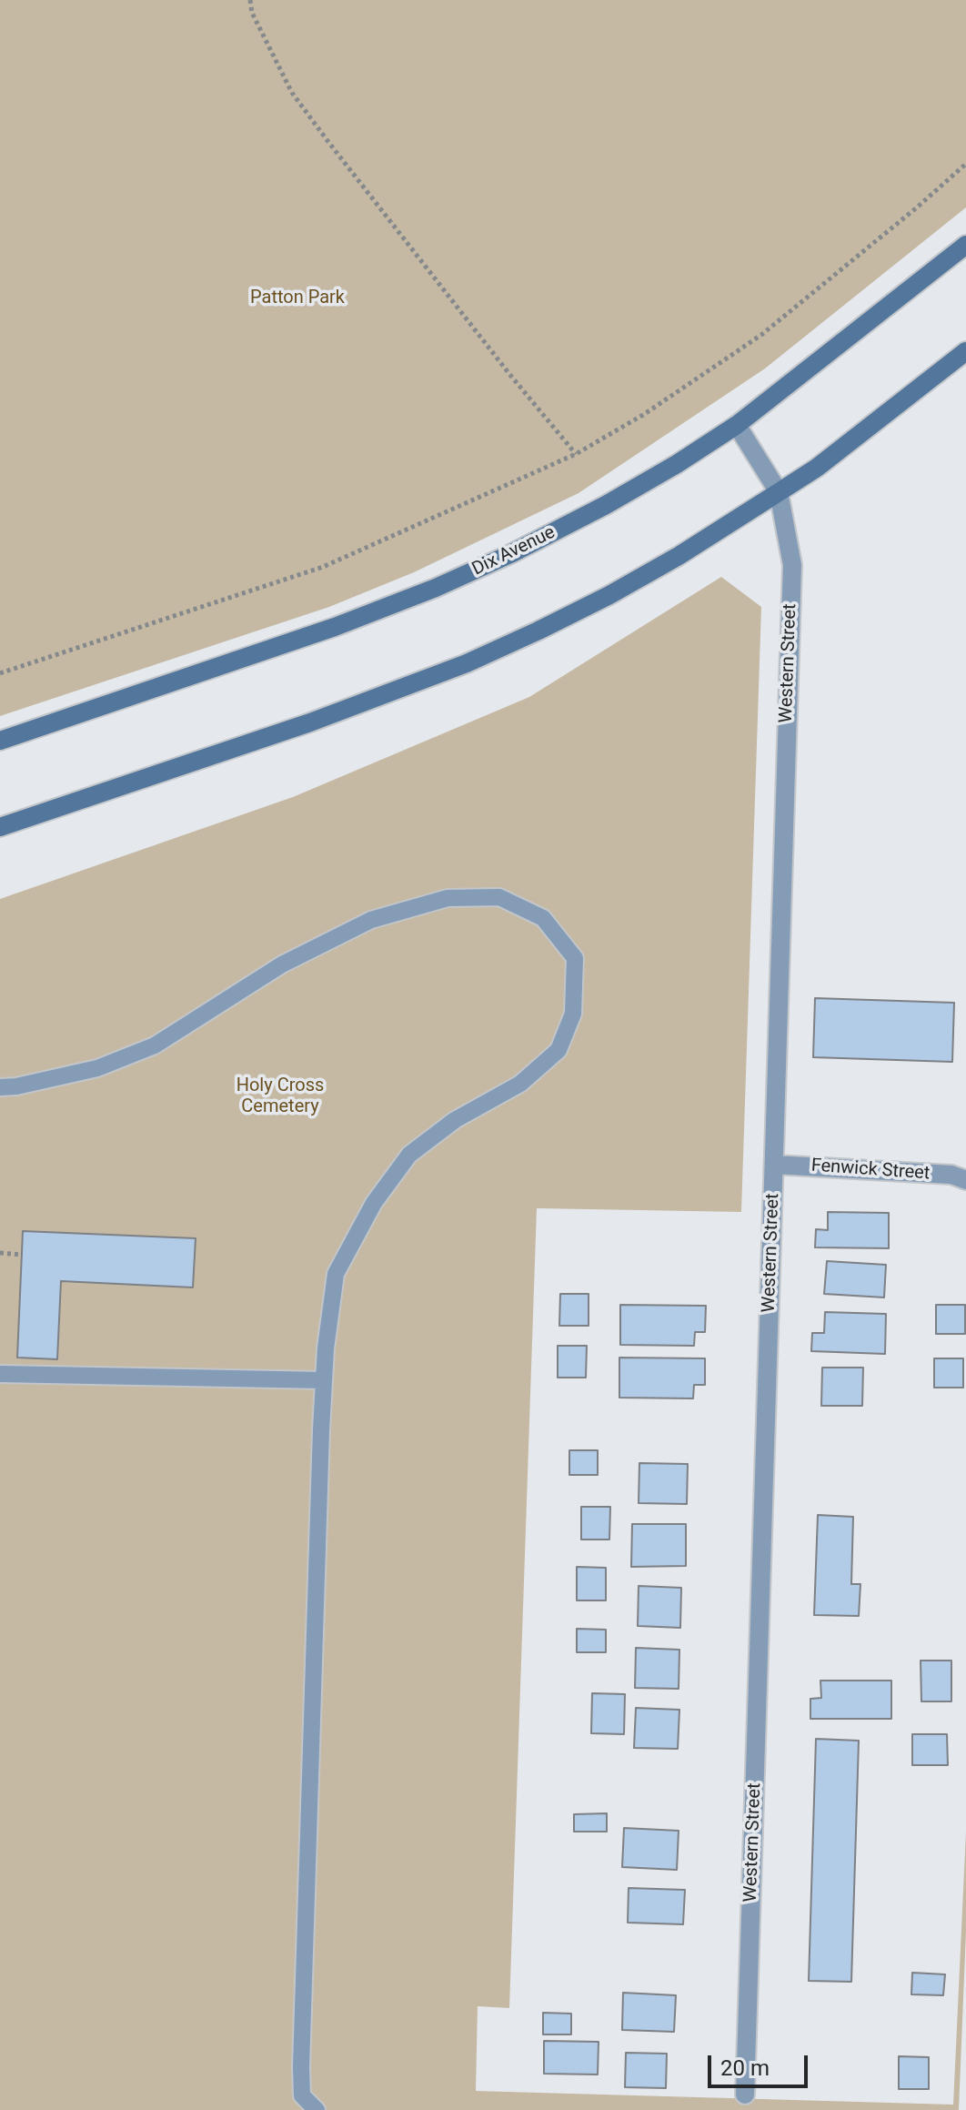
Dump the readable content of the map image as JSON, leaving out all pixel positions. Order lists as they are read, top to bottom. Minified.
{"streets":{"street":["Dix Avenue","Western Street","Fenwick Street"]},"crossings":[["Dix Avenue","Western Street"],["Western Street","Fenwick Street"]],"parks":["Patton Park","Holy Cross Cemetery"],"scale_bar":"20 m"}
